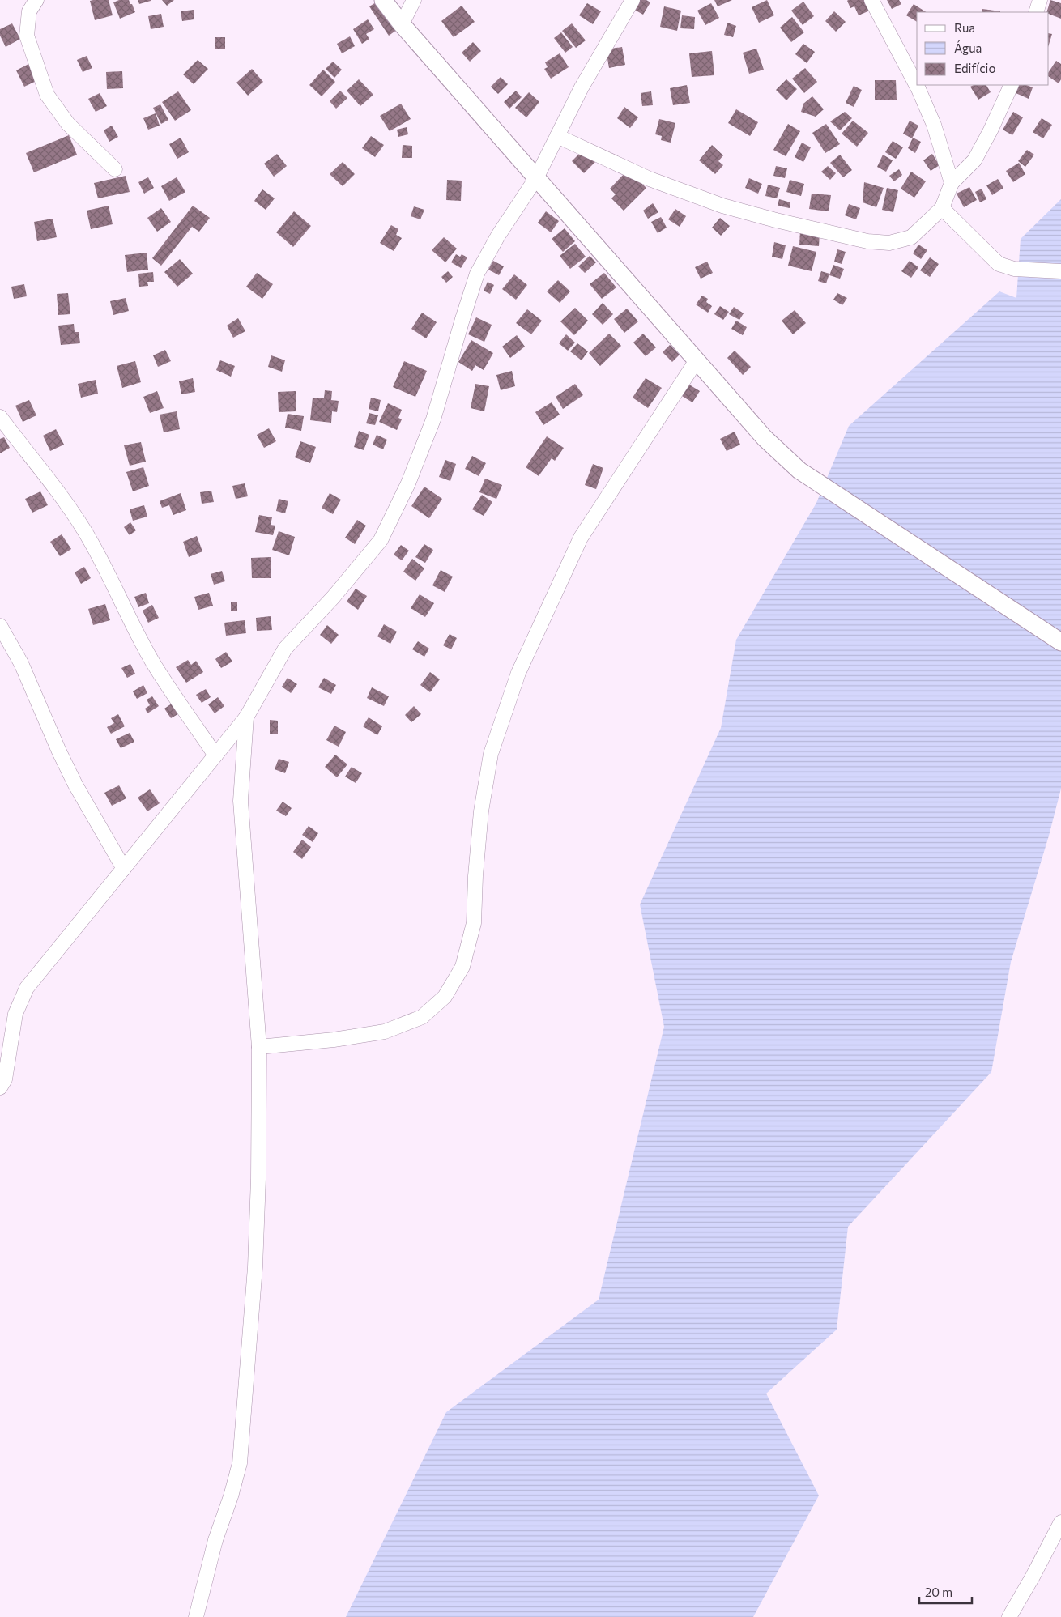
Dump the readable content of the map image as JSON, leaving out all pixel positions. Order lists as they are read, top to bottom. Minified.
{"legend":["Rua","Água","Edifício"],"scale_bar":"20 m"}
